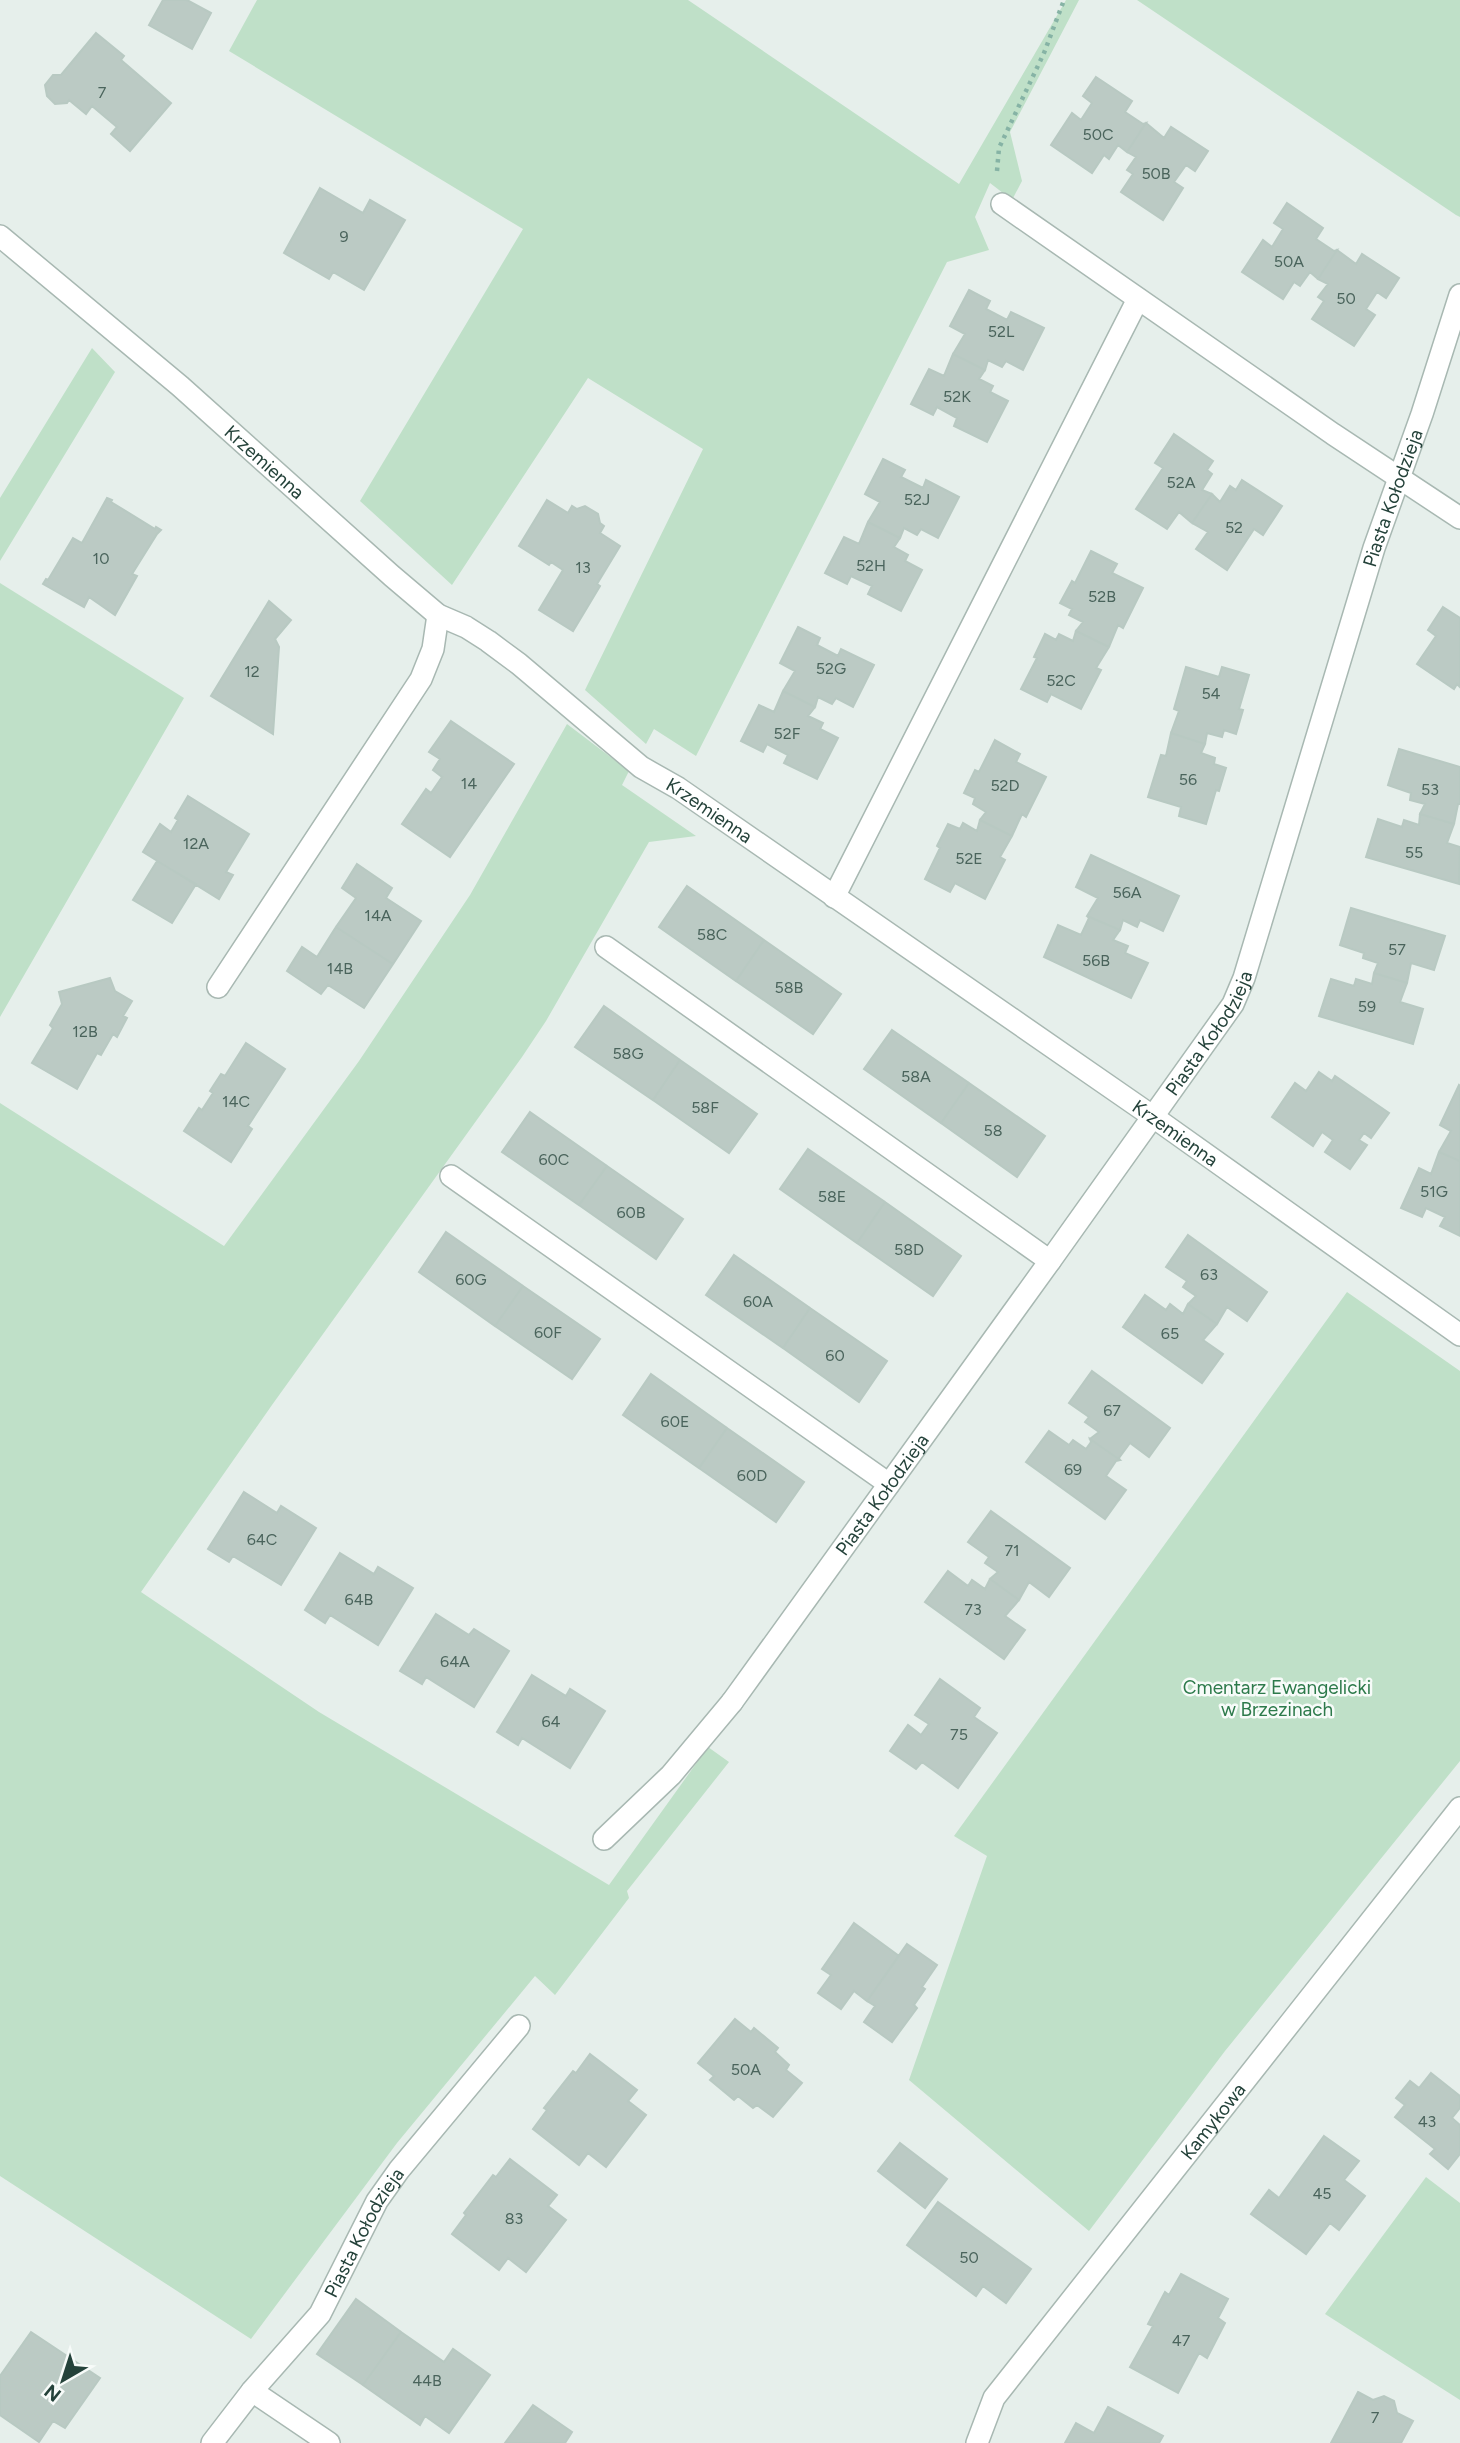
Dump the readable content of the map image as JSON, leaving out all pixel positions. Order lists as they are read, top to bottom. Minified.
{"streets":{"street":["Krzemienna","Piasta Kołodzieja","Kamykowa"]},"crossings":[["Krzemienna","Piasta Kołodzieja"]],"parks":["Cmentarz Ewangelicki w Brzezinach"],"house_numbers":["7","50C","50B","9","50A","50","52L","52K","52A","52J","52","10","52H","13","52B","52G","12","52C","54","52F","56","14","52D","53","12A","55","52E","56A","14A","58C","57","56B","14B","58B","59","12B","58G","58A","14C","58F","58","60C","51G","58E","60B","58D","63","60G","60A","60F","65","60","67","60E","69","60D","64C","71","64B","73","64A","64","75","50A","43","45","83","50","47","44B","7"],"north":"bottom left"}
